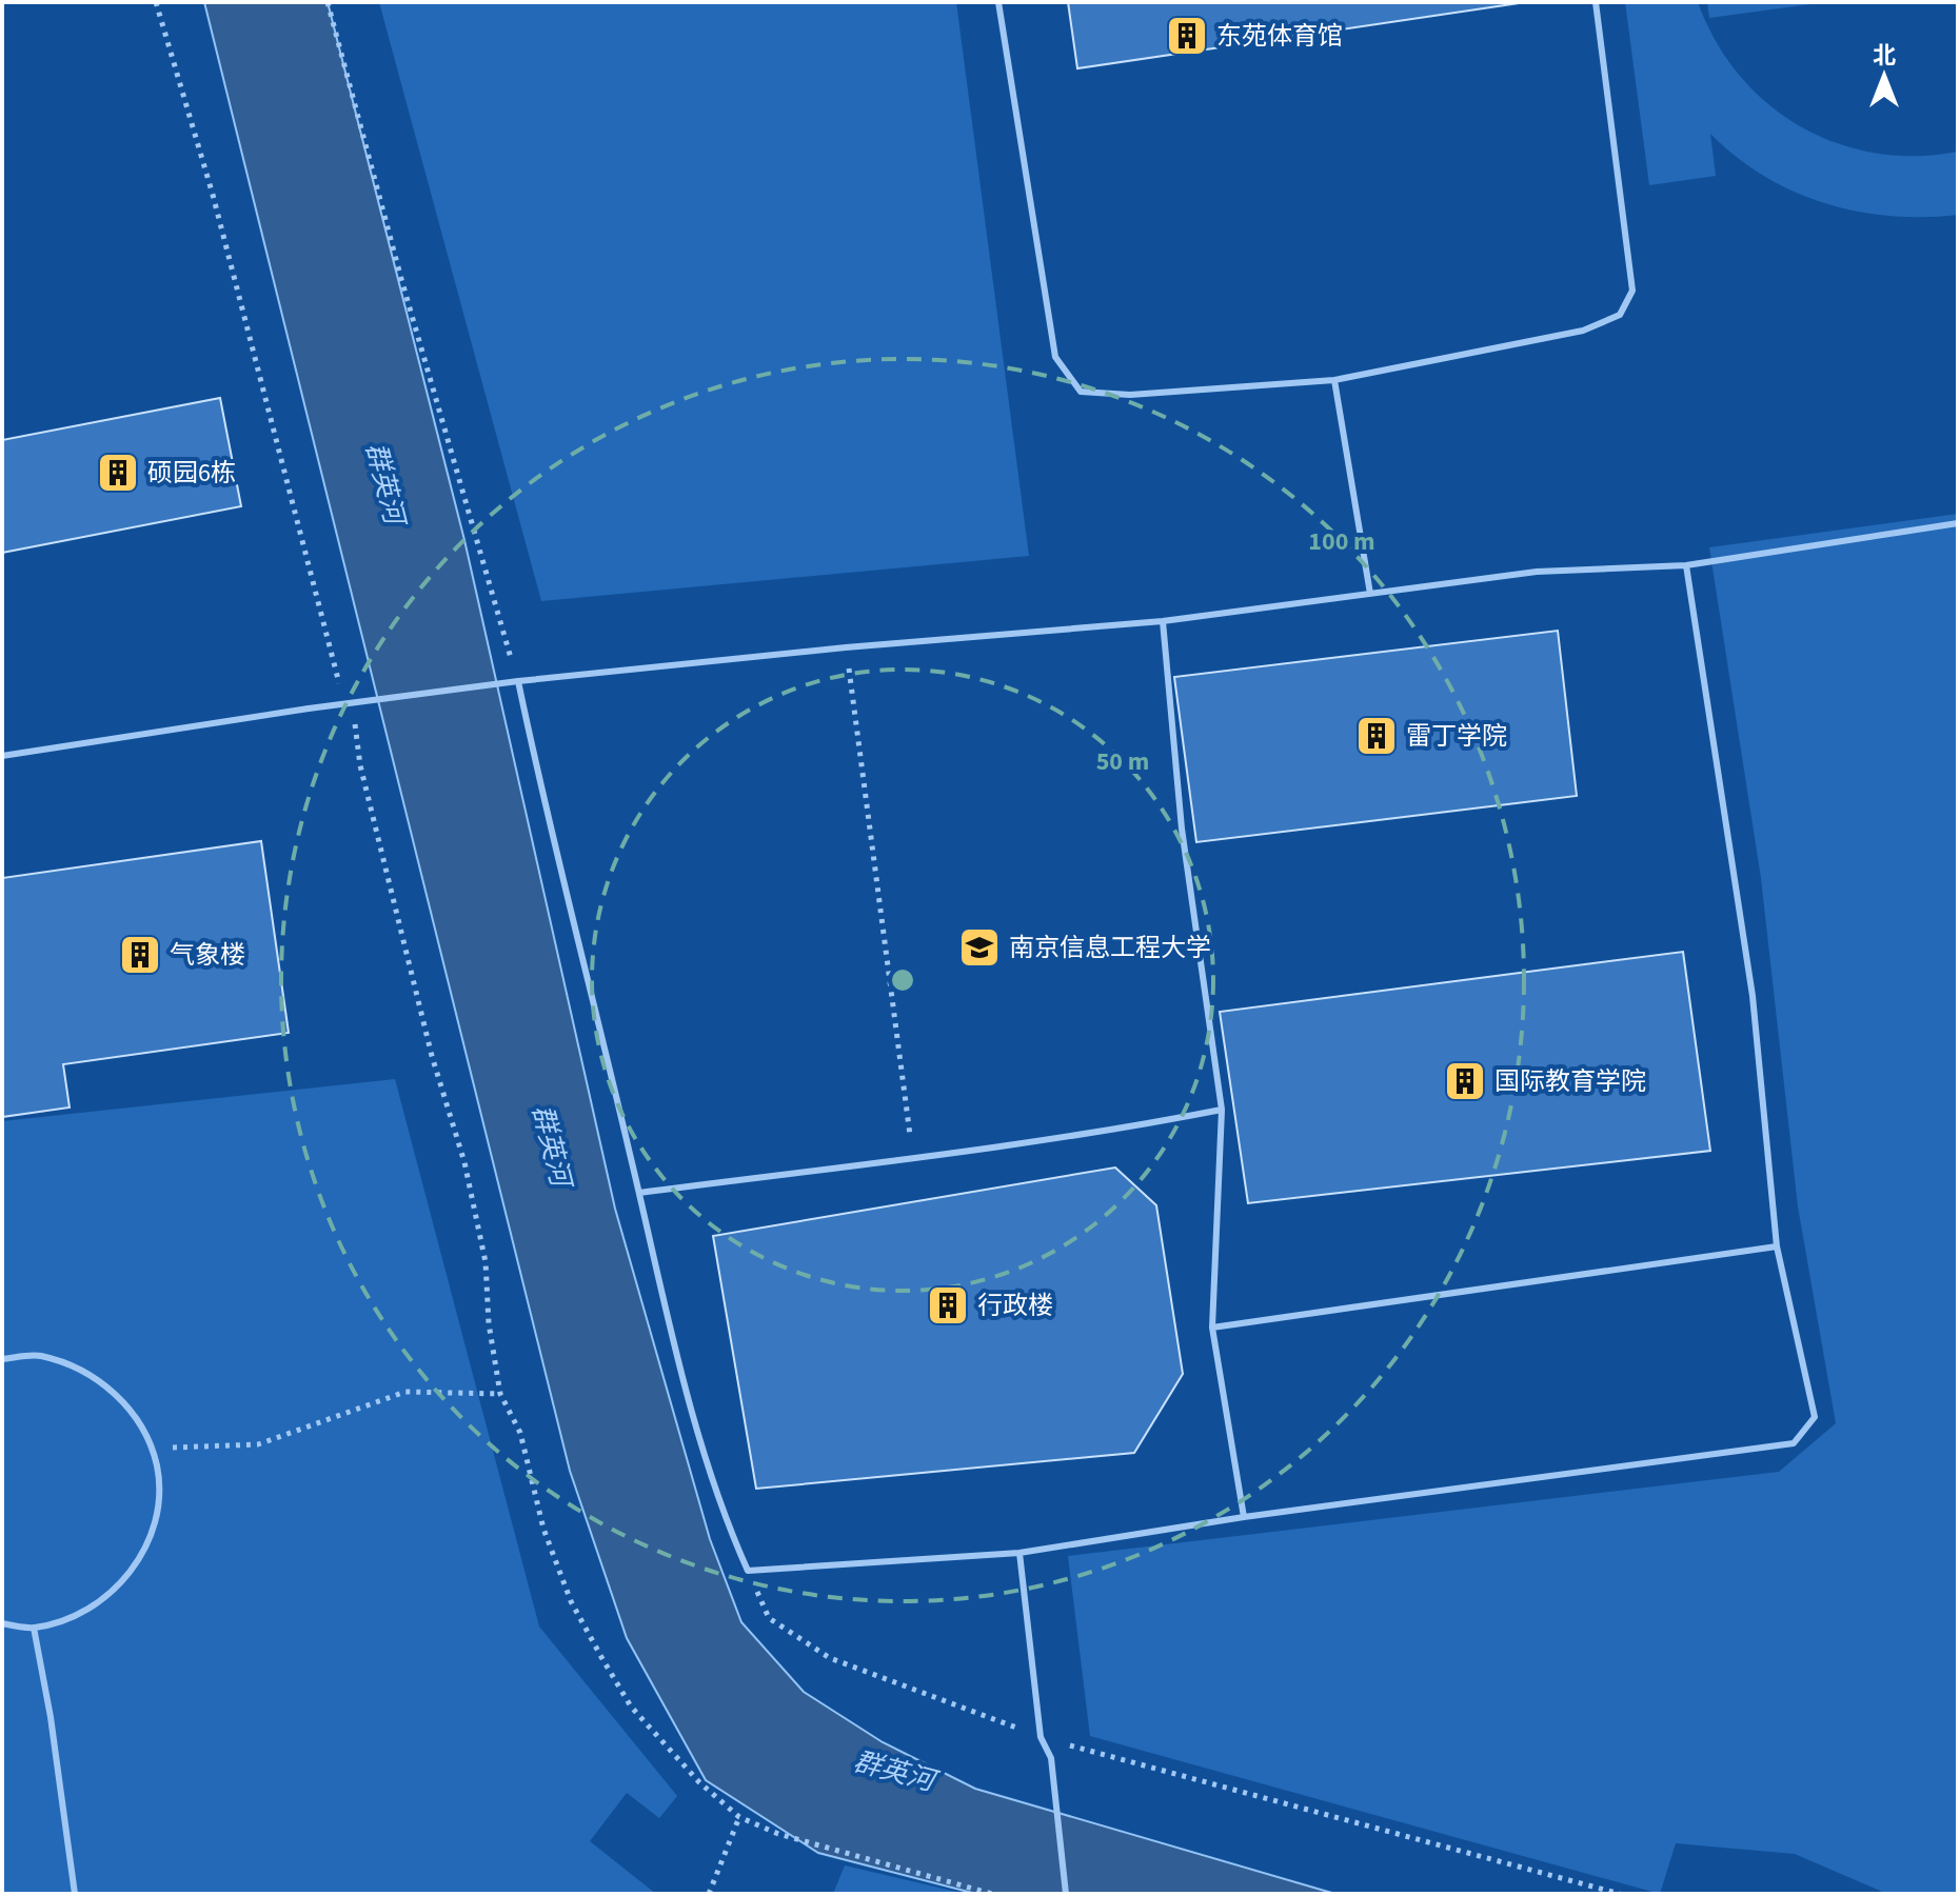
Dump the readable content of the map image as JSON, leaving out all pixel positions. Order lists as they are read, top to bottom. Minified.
{"water":["群英河"],"places":{"building":["东苑体育馆","硕园6栋","雷丁学院","气象楼","国际教育学院","行政楼"],"school or university":["南京信息工程大学"]},"north":"top","rings":["100 m","50 m"]}
